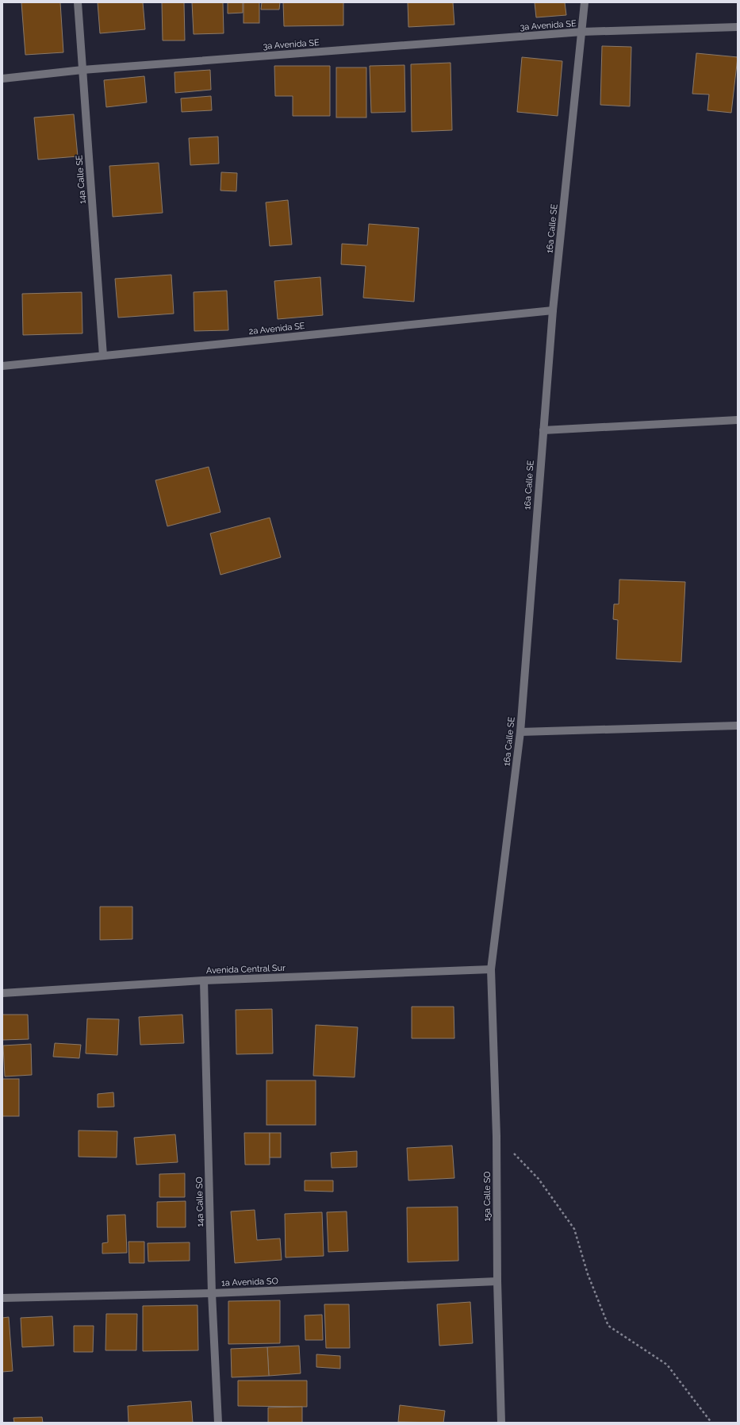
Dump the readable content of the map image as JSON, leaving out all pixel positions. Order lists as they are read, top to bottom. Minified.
{"streets":{"street":["3a Avenida SE","14a Calle SE","16a Calle SE","2a Avenida SE","Avenida Central Sur","15a Calle SO","14a Calle SO","1a Avenida SO"]},"crossings":[["3a Avenida SE","14a Calle SE"],["3a Avenida SE","16a Calle SE"],["14a Calle SE","2a Avenida SE"],["16a Calle SE","2a Avenida SE"],["16a Calle SE","Avenida Central Sur"],["16a Calle SE","15a Calle SO"],["Avenida Central Sur","15a Calle SO"],["Avenida Central Sur","14a Calle SO"],["15a Calle SO","1a Avenida SO"],["14a Calle SO","1a Avenida SO"]]}
